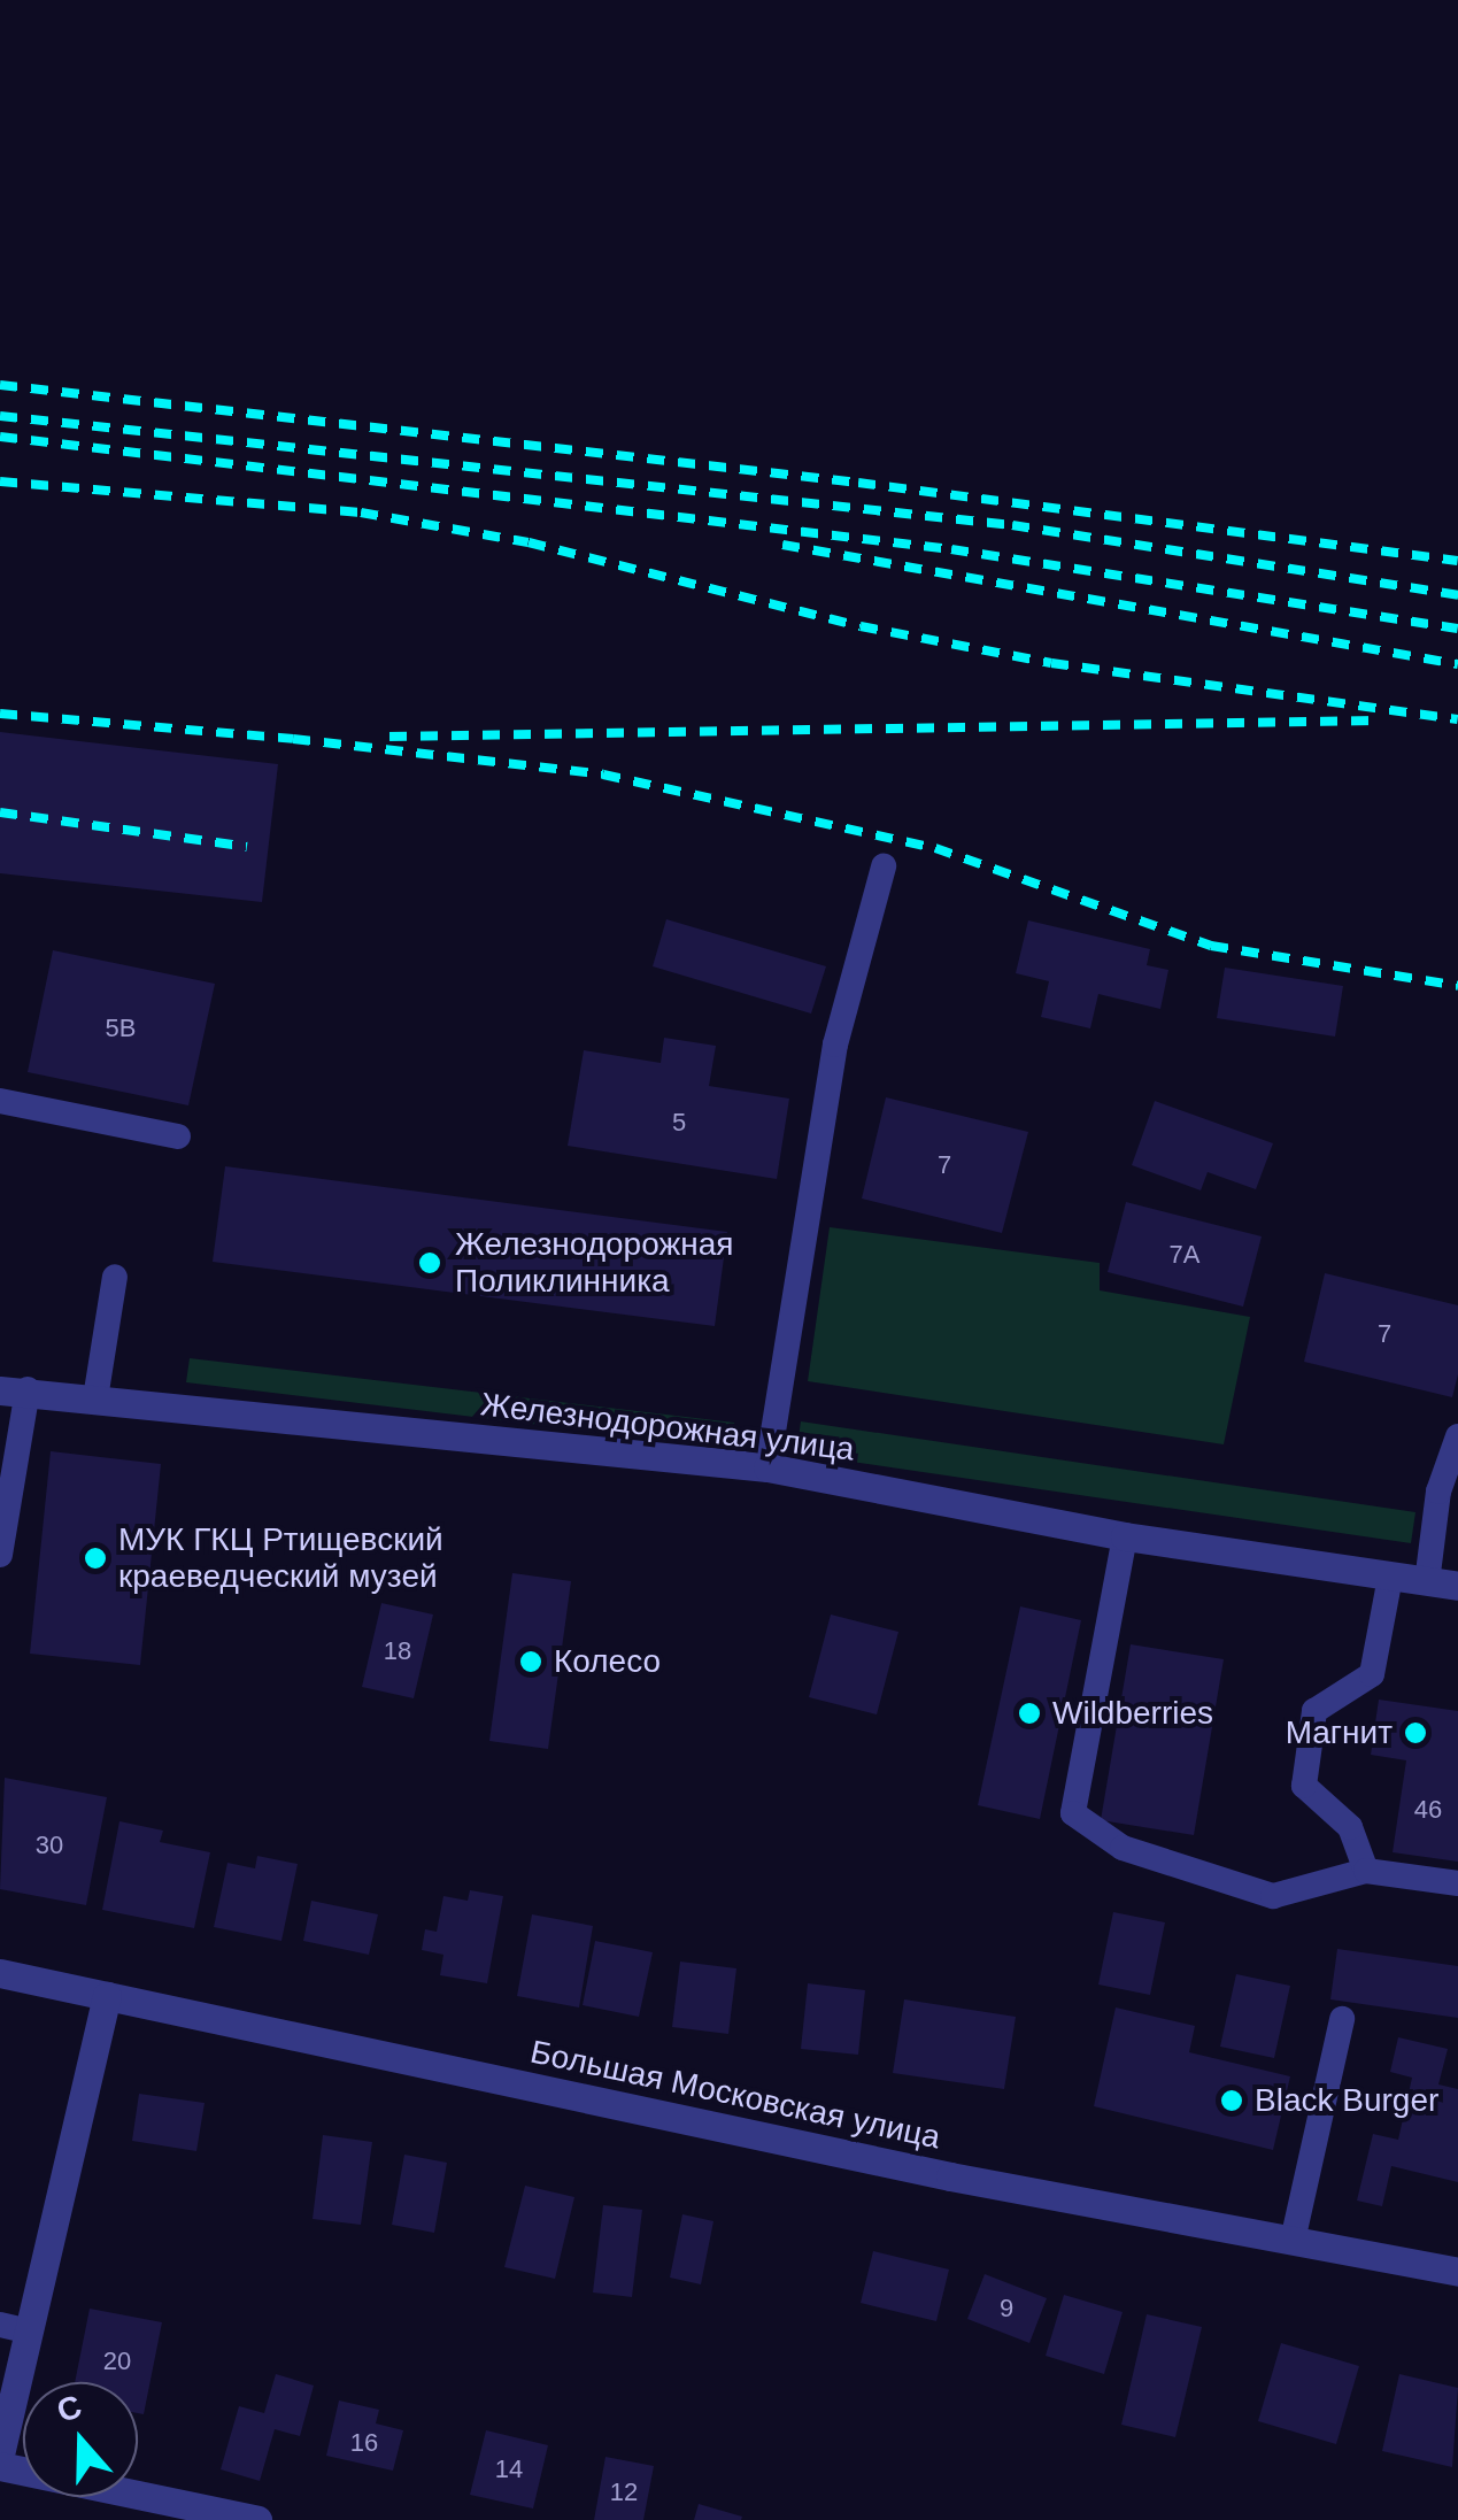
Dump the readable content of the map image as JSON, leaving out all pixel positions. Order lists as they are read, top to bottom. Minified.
{"streets":{"street":["Железнодорожная улица","Большая Московская улица"]},"places":["Железнодорожная Поликлинника","МУК ГКЦ Ртищевский краеведческий музей","Колесо","Wildberries","Магнит","Black Burger"],"house_numbers":["5В","5","7","7А","7","18","46","30","9","20","16","14","12"],"north":"top"}
